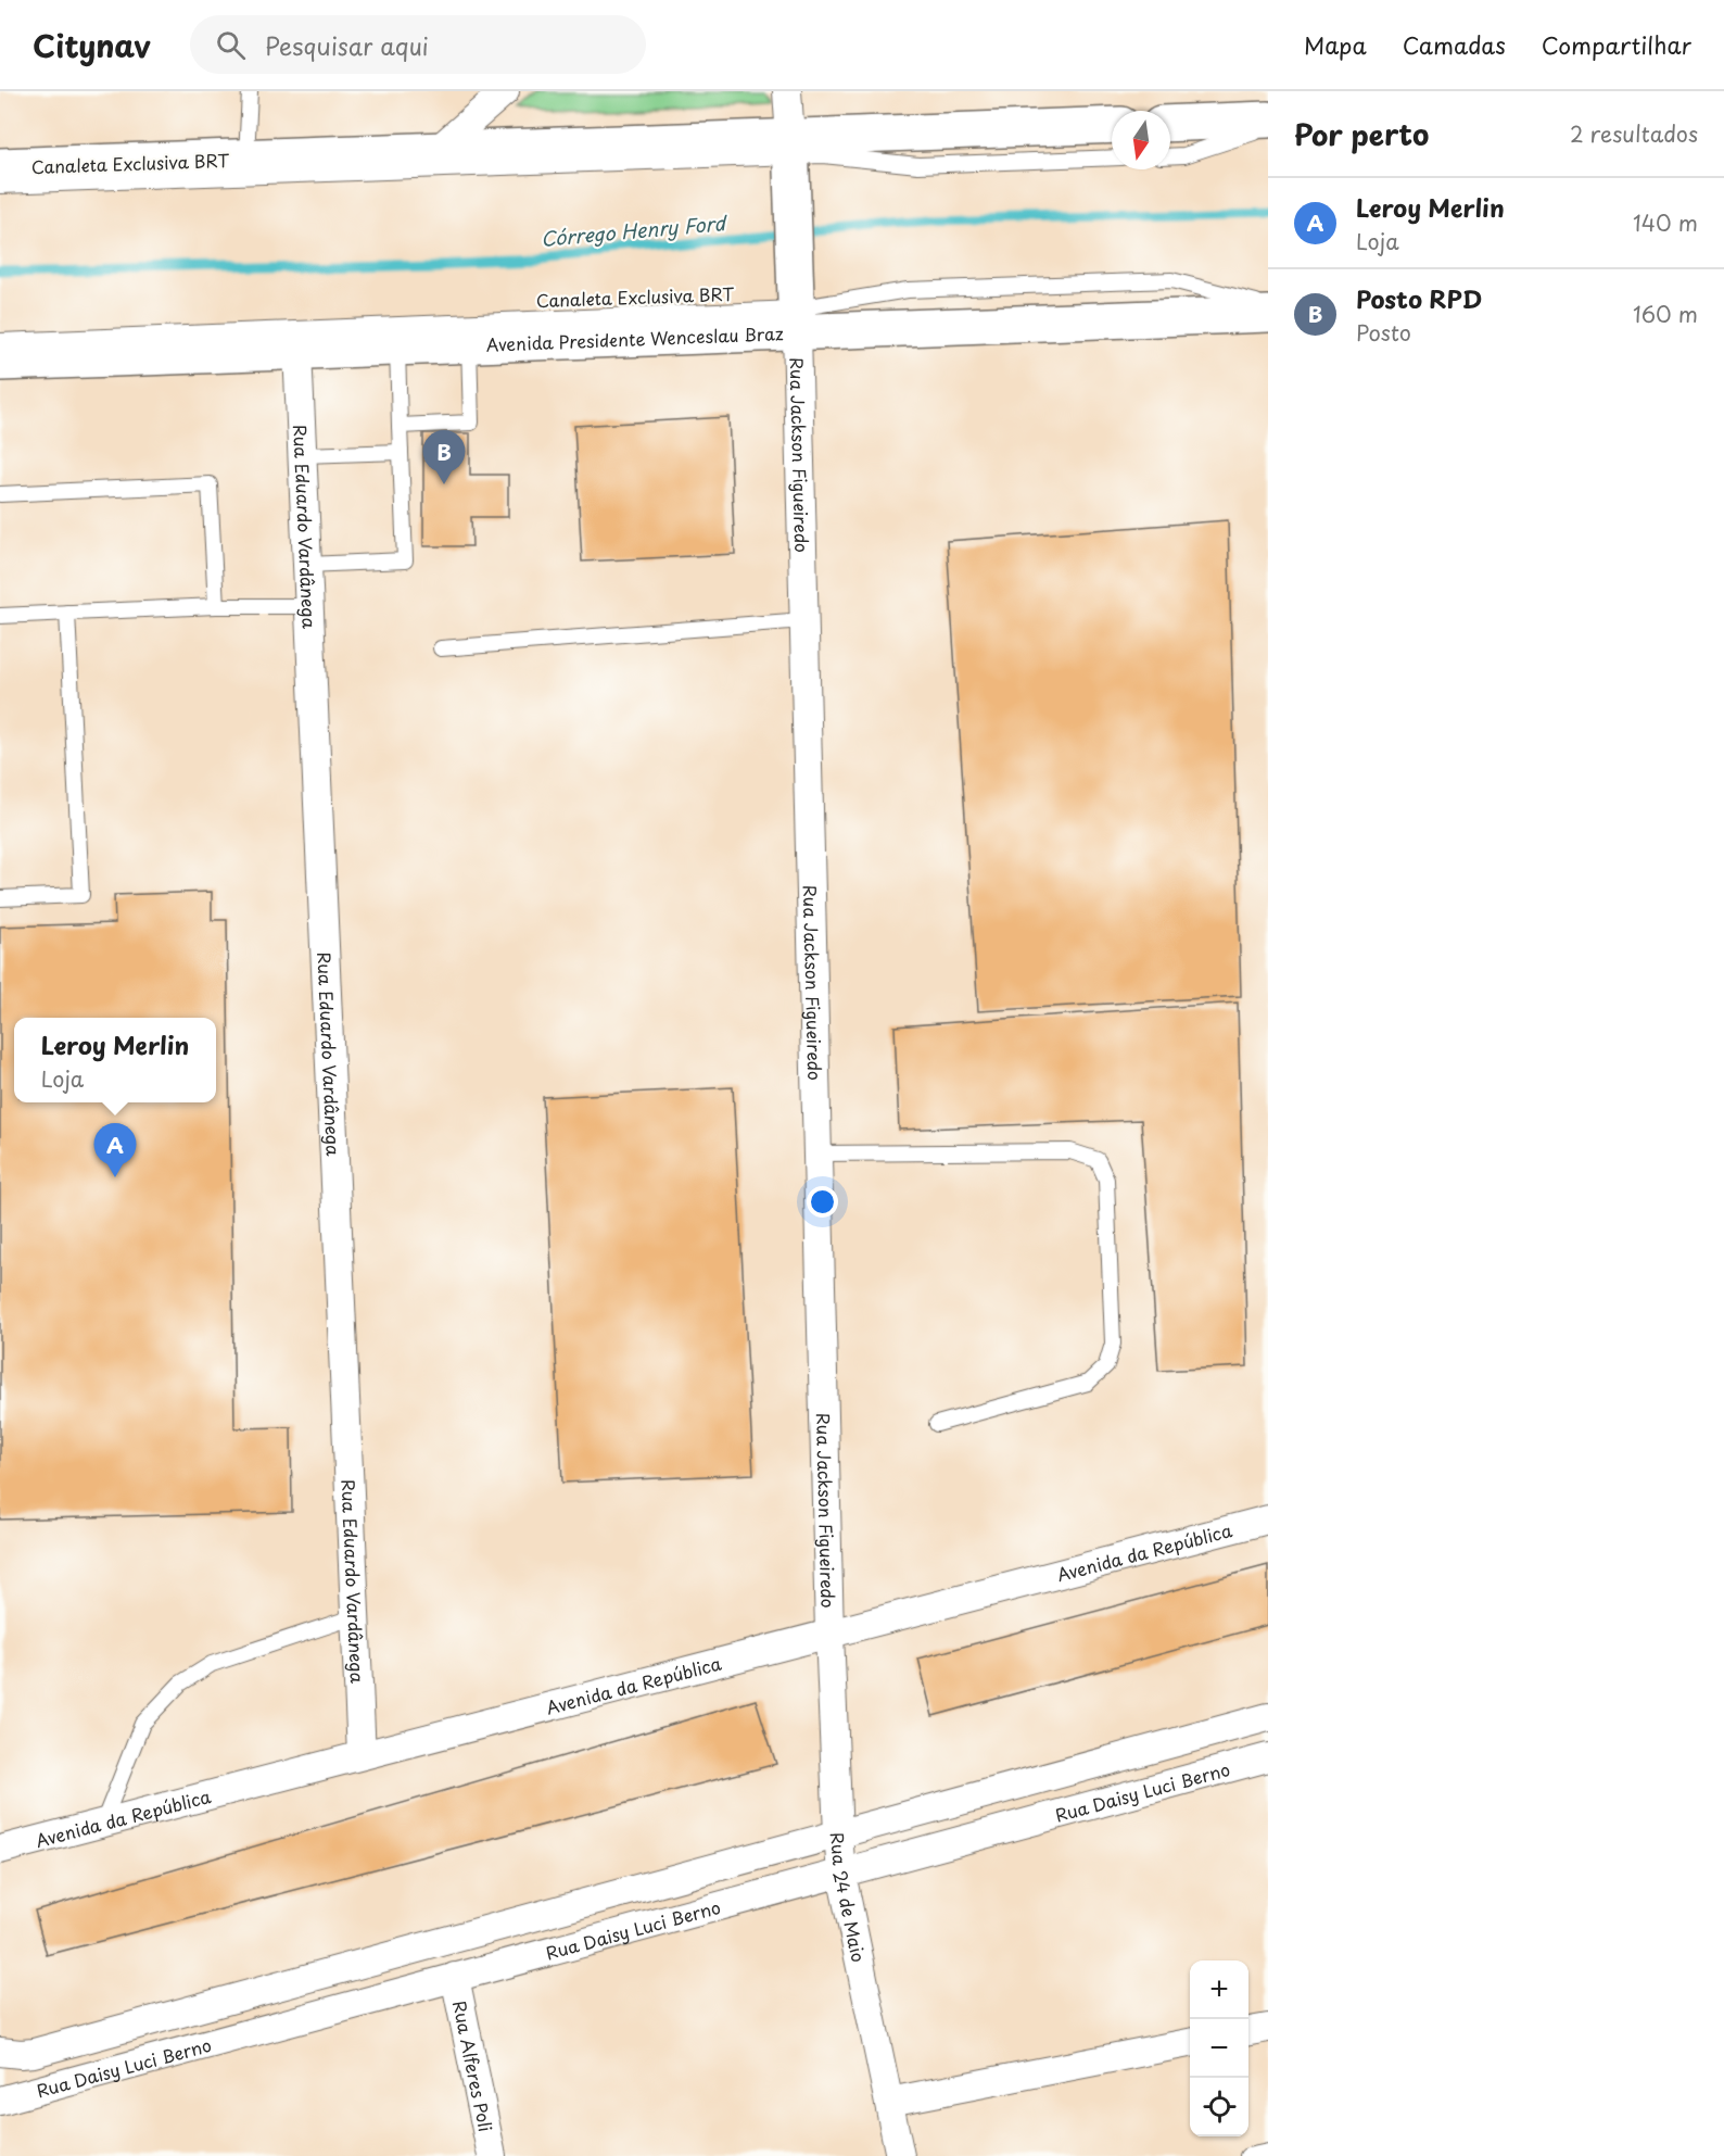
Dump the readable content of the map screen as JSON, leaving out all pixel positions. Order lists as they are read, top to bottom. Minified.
{"streets":{"main road":["Avenida Presidente Wenceslau Braz"],"street":["Rua Jackson Figueiredo","Rua Eduardo Vardânega","Avenida da República","Rua Daisy Luci Berno","Rua 24 de Maio","Rua Alferes Poli"],"lane":["Canaleta Exclusiva BRT"]},"crossings":[["Canaleta Exclusiva BRT","Avenida Presidente Wenceslau Braz"],["Canaleta Exclusiva BRT","Rua Jackson Figueiredo"],["Avenida Presidente Wenceslau Braz","Rua Jackson Figueiredo"],["Avenida Presidente Wenceslau Braz","Rua Eduardo Vardânega"],["Rua Jackson Figueiredo","Avenida da República"],["Rua Jackson Figueiredo","Rua 24 de Maio"],["Rua Eduardo Vardânega","Avenida da República"],["Avenida da República","Rua 24 de Maio"],["Rua Daisy Luci Berno","Rua 24 de Maio"],["Rua Daisy Luci Berno","Rua Alferes Poli"]],"water":["Córrego Henry Ford"],"north":"bottom","page":{"header":"Citynav","search":"Pesquisar aqui","nav":["Mapa","Camadas","Compartilhar"],"heading":["Por perto","2 resultados"],"list":[{"mark":"A","name":"Leroy Merlin","note":"Loja","value":"140 m"},{"mark":"B","name":"Posto RPD","note":"Posto","value":"160 m"}],"pins":["B","A"],"popup":["Leroy Merlin","Loja"],"map_buttons":["+","−"]}}
